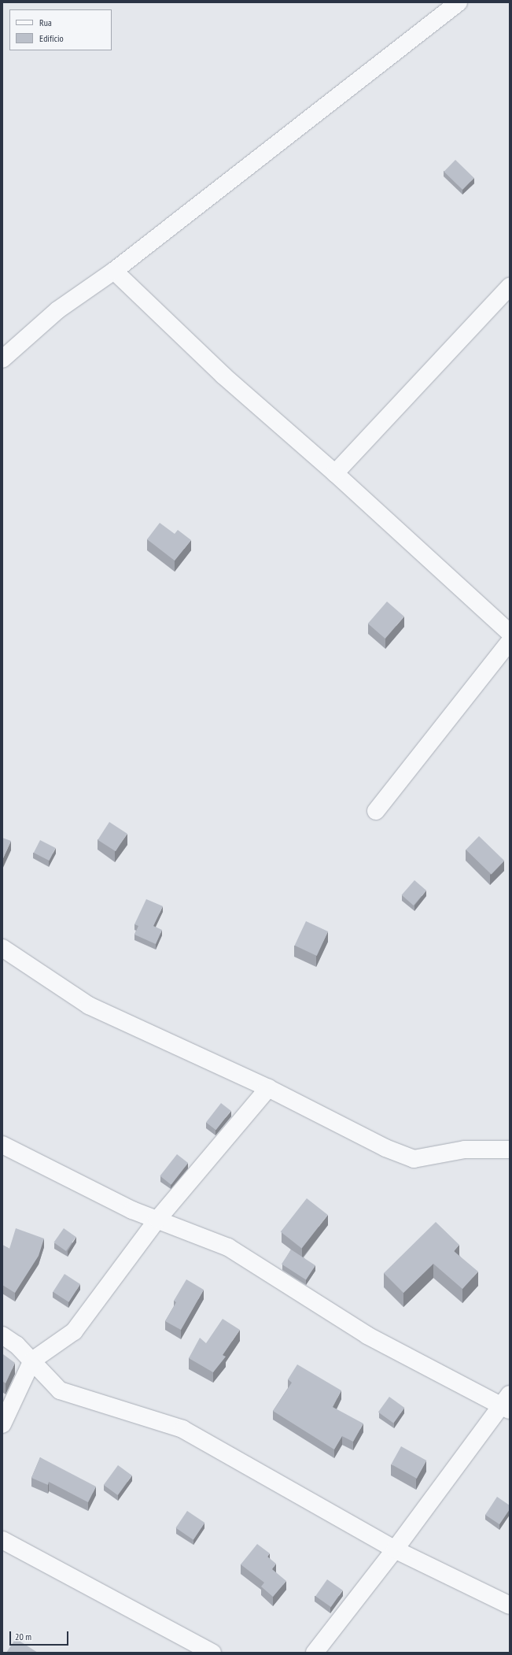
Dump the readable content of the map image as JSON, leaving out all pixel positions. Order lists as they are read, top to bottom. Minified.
{"legend":["Rua","Edifício"],"scale_bar":"20 m"}
